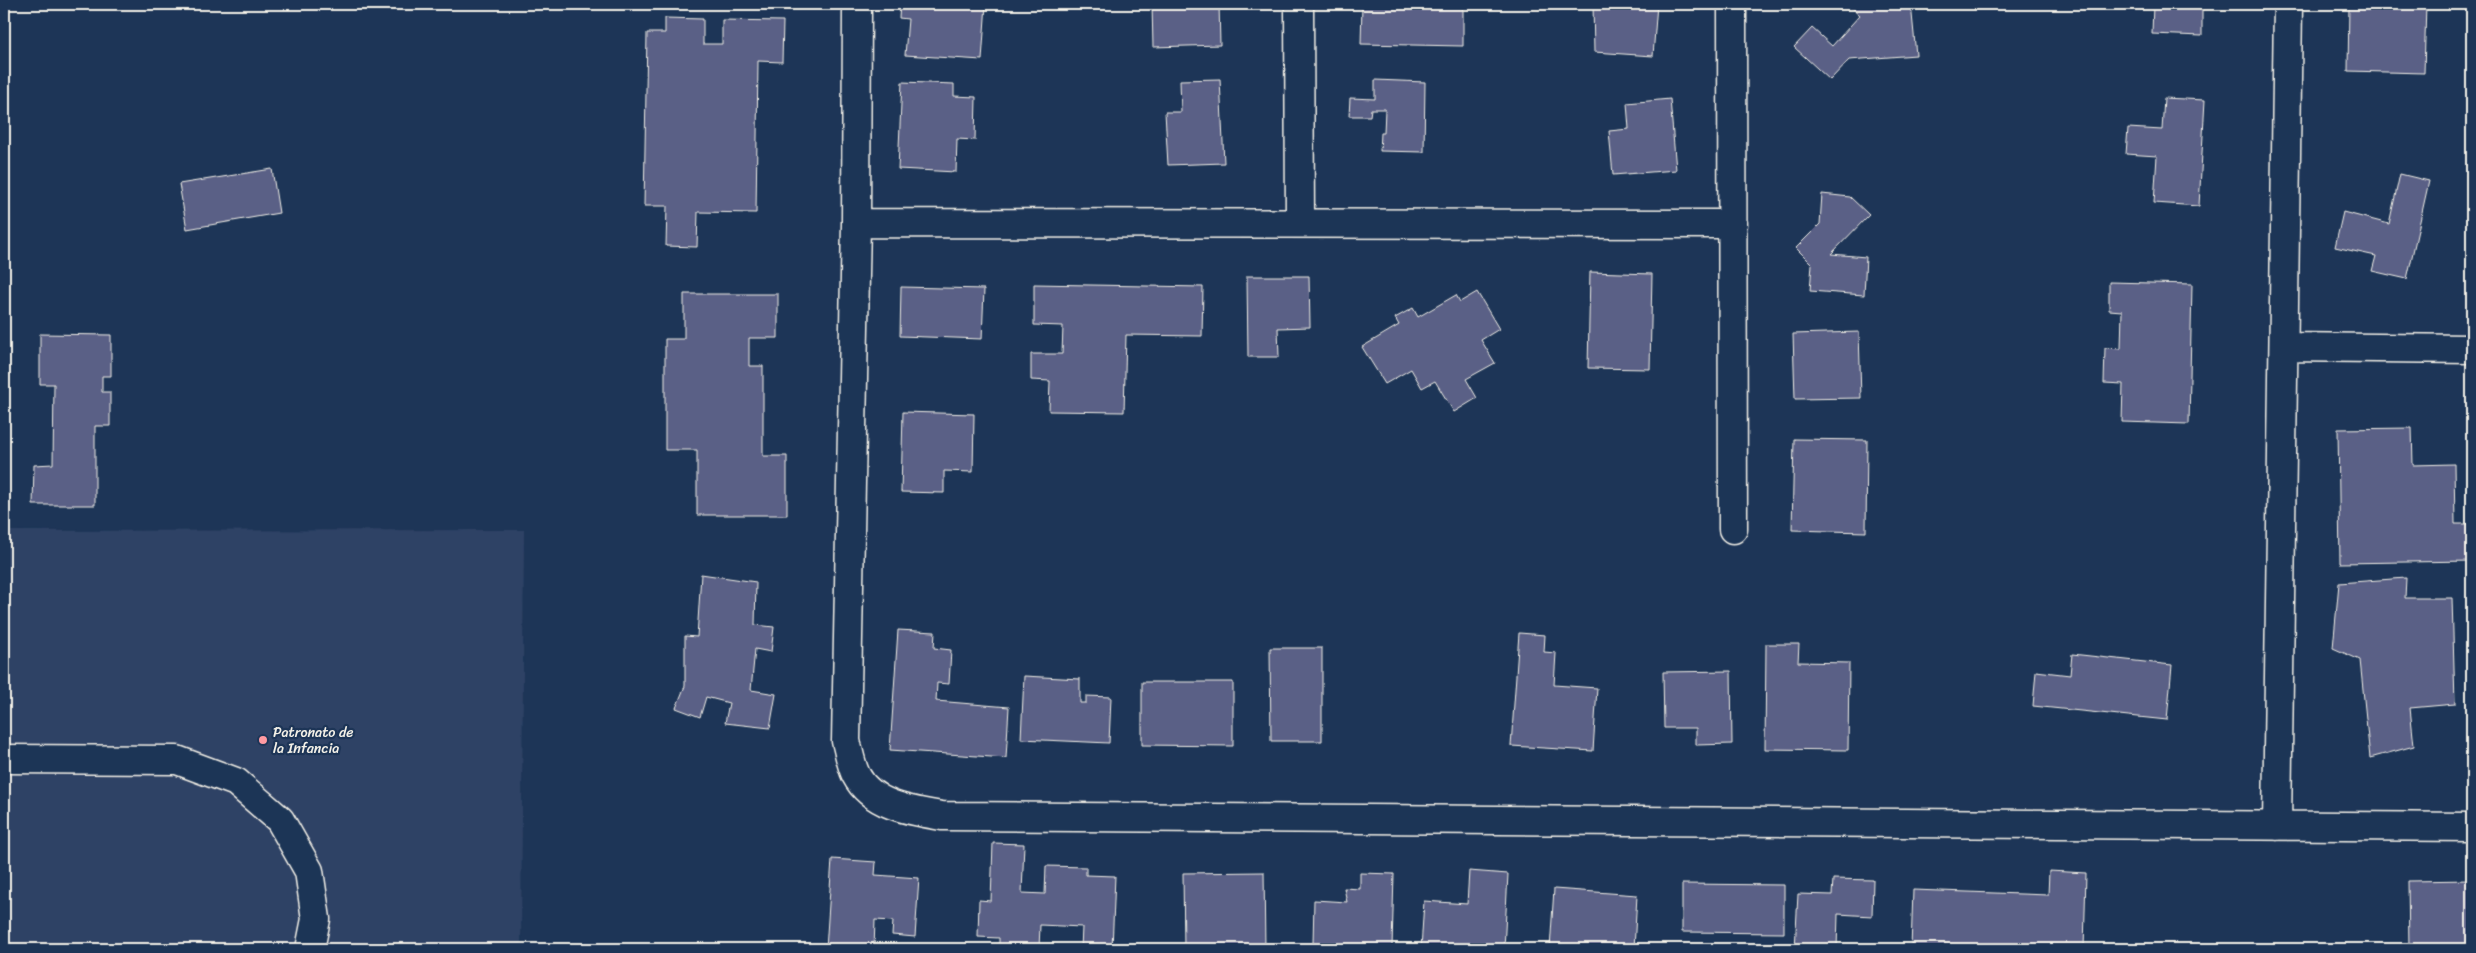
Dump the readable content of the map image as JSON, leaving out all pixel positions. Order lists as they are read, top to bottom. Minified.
{"places":["Patronato de la Infancia"]}
